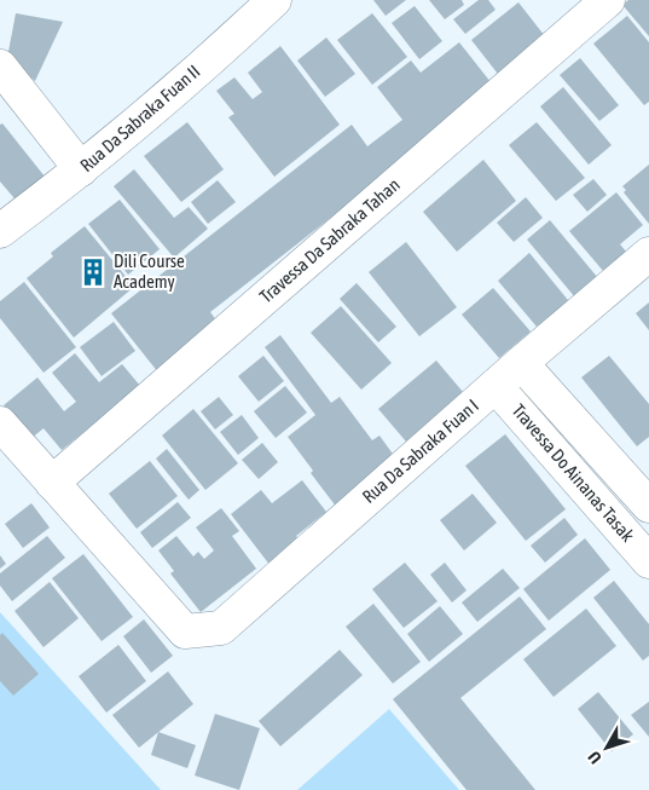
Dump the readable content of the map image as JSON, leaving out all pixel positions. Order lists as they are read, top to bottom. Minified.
{"streets":{"street":["Rua Da Sabraka Fuan II","Travessa Da Sabraka Tahan","Rua Da Sabraka Fuan I","Travessa Do Ainanas Tasak"]},"crossings":[["Travessa Da Sabraka Tahan","Rua Da Sabraka Fuan I"],["Rua Da Sabraka Fuan I","Travessa Do Ainanas Tasak"]],"places":{"building":["Dili Course Academy"]},"north":"bottom left"}
